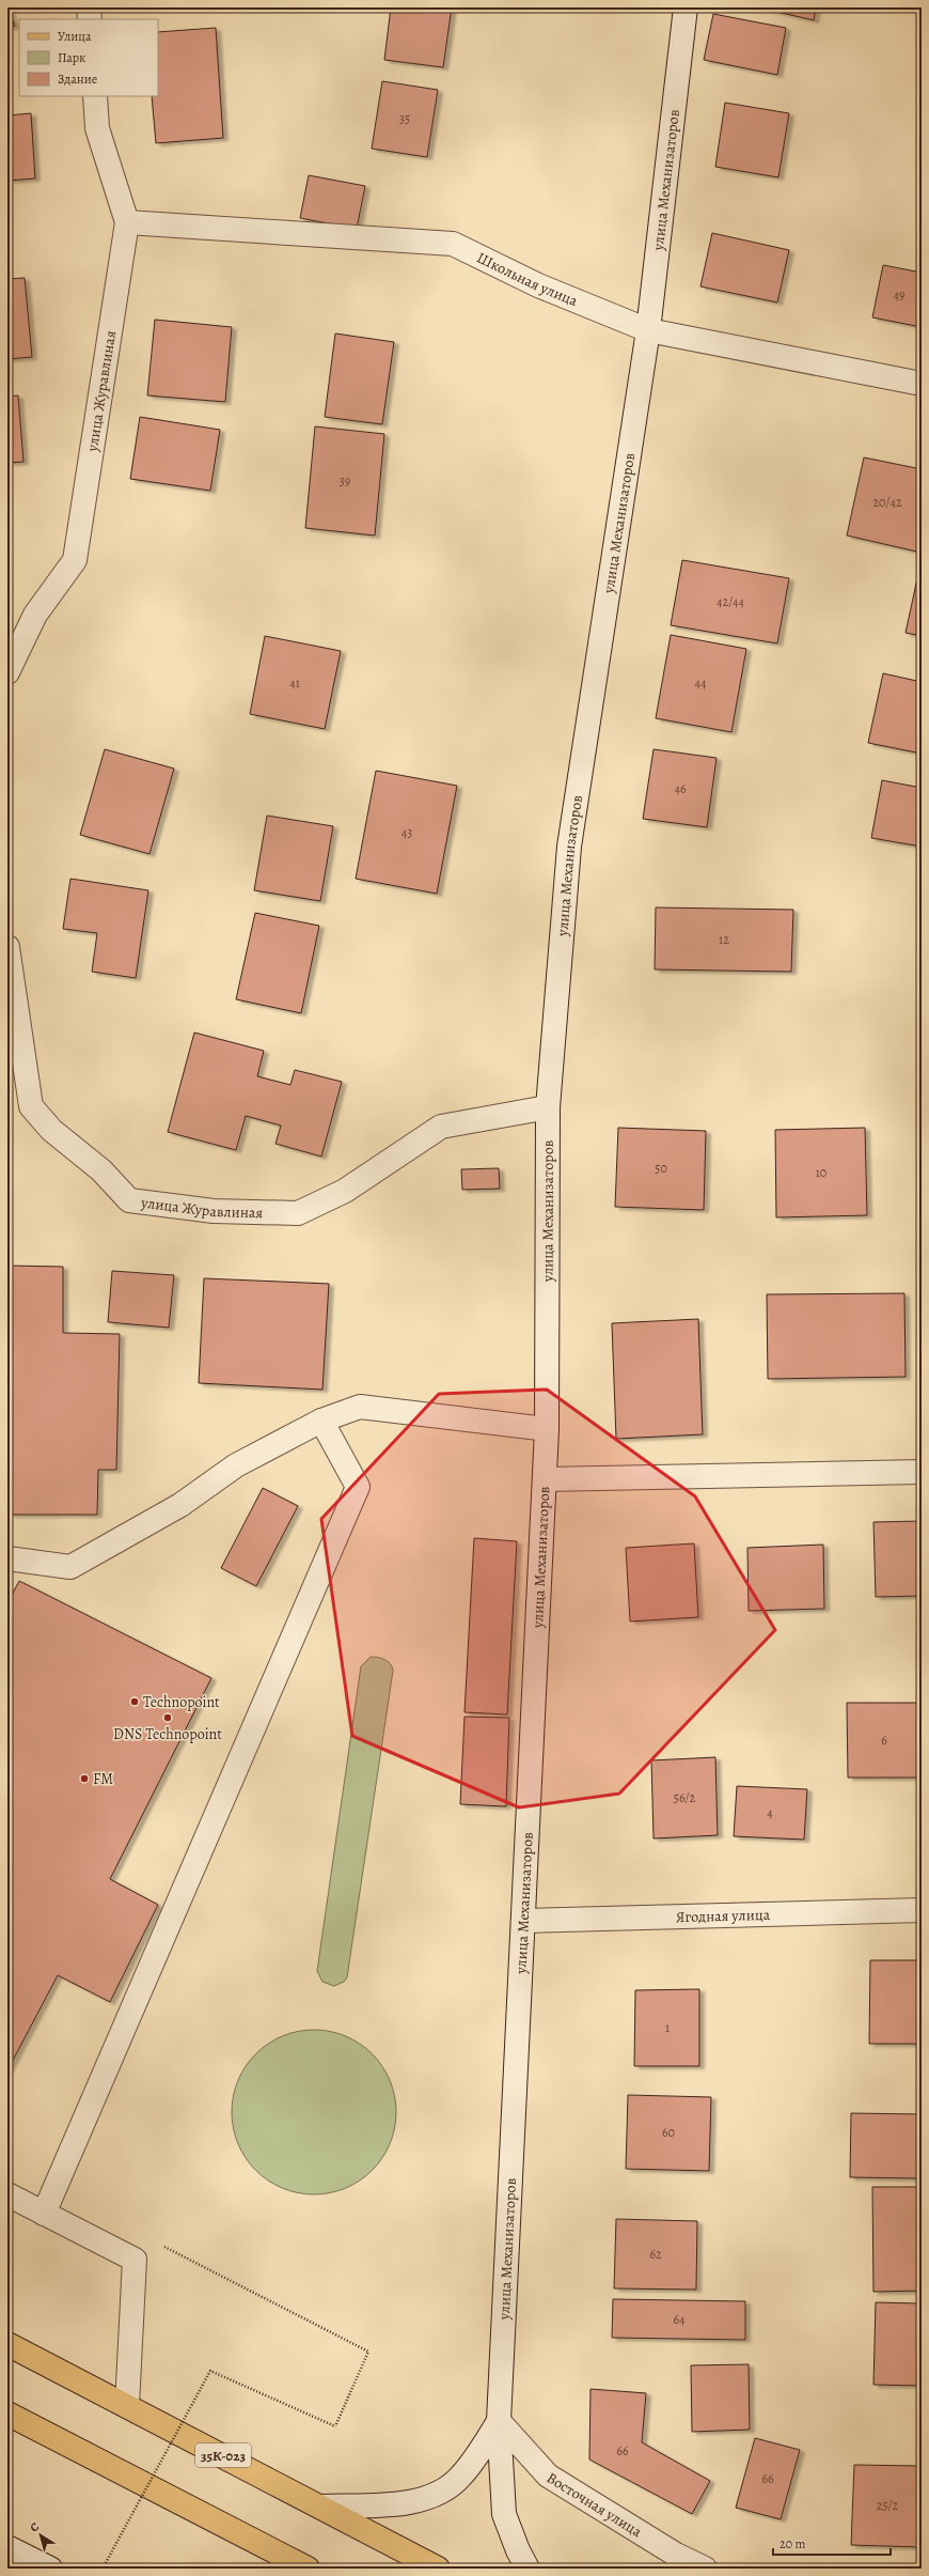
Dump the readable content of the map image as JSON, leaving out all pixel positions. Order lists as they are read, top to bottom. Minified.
{"streets":{"main road":["35К-023"],"street":["улица Механизаторов","Школьная улица","улица Журавлиная","Ягодная улица","Восточная улица"]},"crossings":[["улица Механизаторов","Школьная улица"],["улица Механизаторов","улица Журавлиная"],["улица Механизаторов","Ягодная улица"],["улица Механизаторов","Восточная улица"],["Школьная улица","улица Журавлиная"]],"places":["Technopoint","DNS Technopoint","FM"],"house_numbers":["35","49","39","20/42","42/44","41","44","46","43","12","50","10","6","56/2","4","1","60","62","64","66","66","25/2"],"legend":["Улица","Парк","Здание"],"scale_bar":"20 m","north":"top left"}
